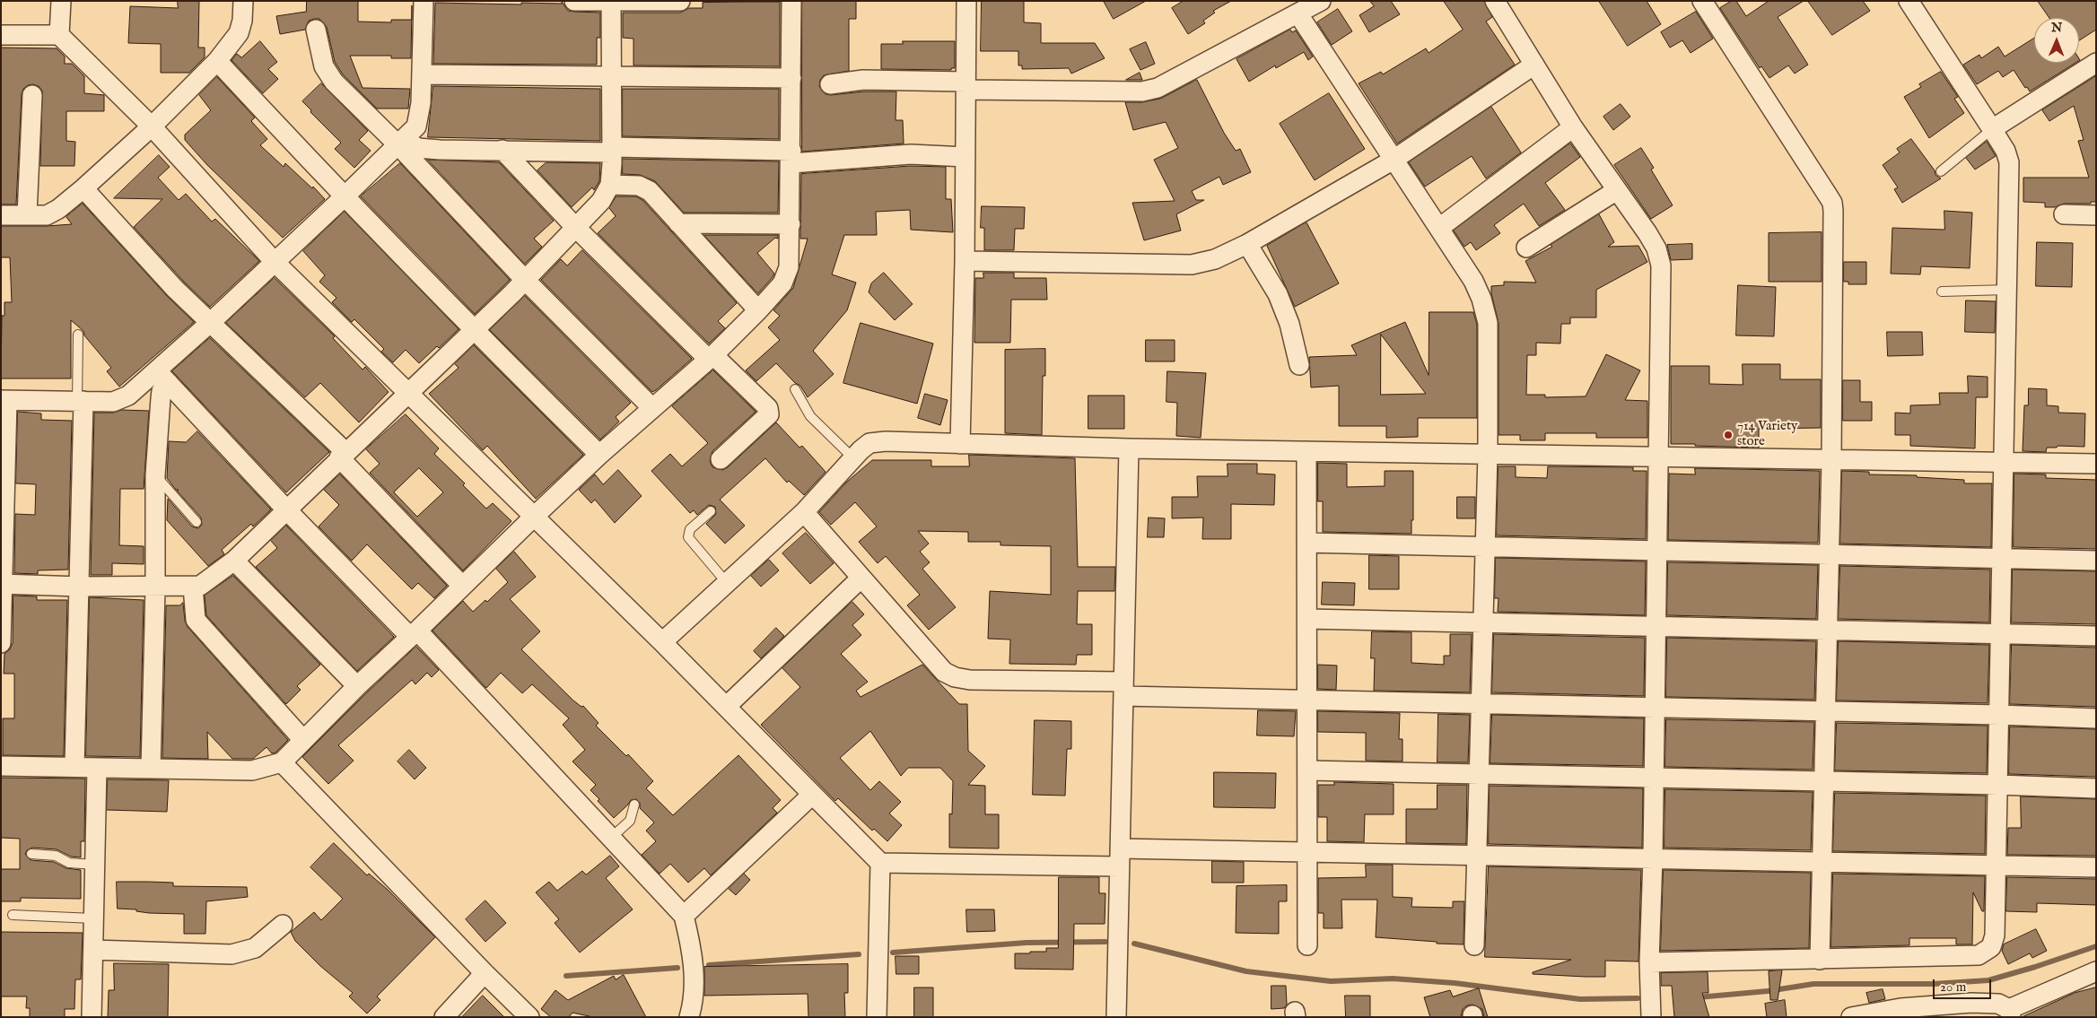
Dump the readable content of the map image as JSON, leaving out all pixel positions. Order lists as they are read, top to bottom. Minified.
{"places":["714 Variety store"],"scale_bar":"20 m","north":"top"}
